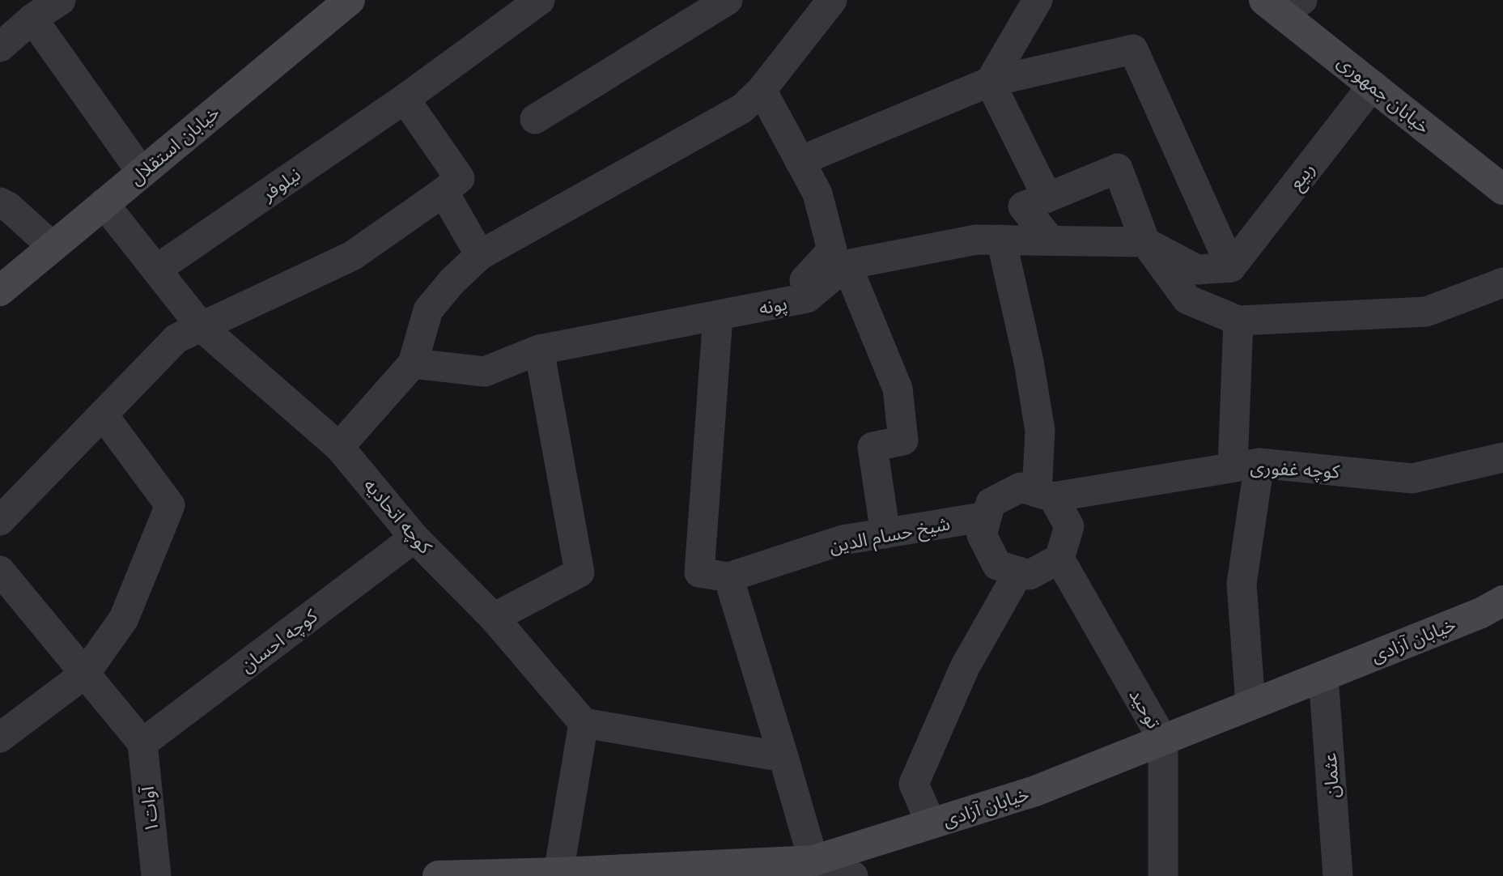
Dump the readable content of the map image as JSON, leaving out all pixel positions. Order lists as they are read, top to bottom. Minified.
{"streets":{"street":["خیابان جمهوری","خیابان استقلال","ربیع","نیلوفر","پونه","کوچه غفوری","کوچه اتحادیه","شیخ حسام الدین","خیابان آزادی","کوچه احسان","توحید","عثمان","آوات۱"]},"crossings":[["خیابان جمهوری","ربیع"],["خیابان استقلال","کوچه اتحادیه"],["ربیع","پونه"],["نیلوفر","کوچه اتحادیه"],["کوچه غفوری","شیخ حسام الدین"],["کوچه غفوری","توحید"],["کوچه اتحادیه","کوچه احسان"],["شیخ حسام الدین","توحید"],["خیابان آزادی","توحید"],["خیابان آزادی","عثمان"],["کوچه احسان","آوات۱"]]}
